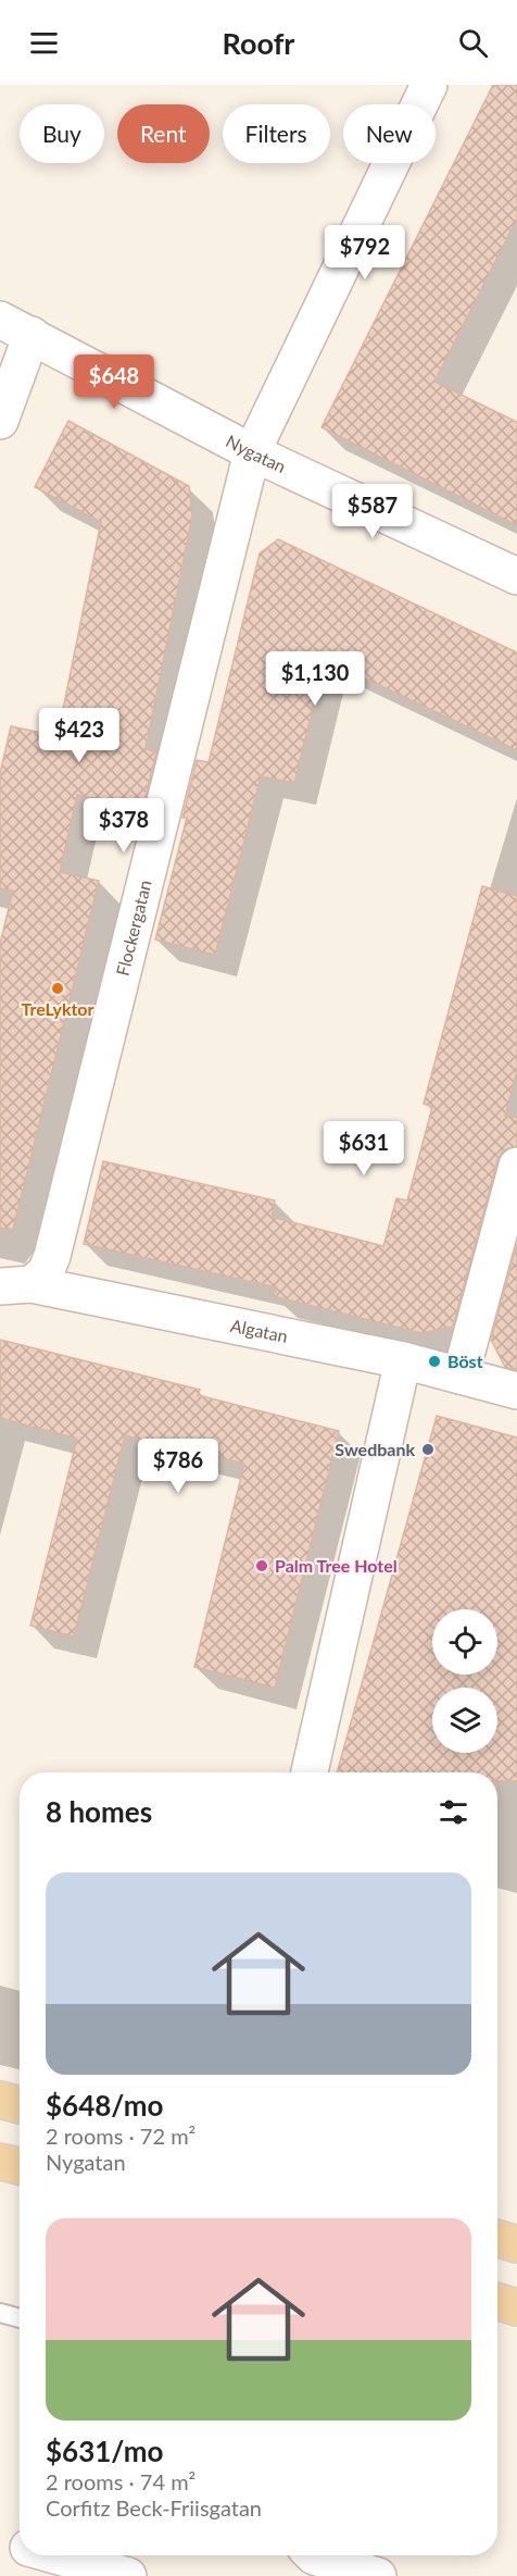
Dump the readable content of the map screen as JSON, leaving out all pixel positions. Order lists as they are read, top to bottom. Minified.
{"streets":{"street":["Nygatan","Flockergatan","Algatan"]},"crossings":[["Nygatan","Flockergatan"],["Flockergatan","Algatan"]],"places":["TreLyktor","Böst","Swedbank","Palm Tree Hotel"],"page":{"header":"Roofr","chip":["Buy","Rent","Filters","New"],"price":["$792","$648","$587","$1,130","$423","$378","$631","$786"],"heading":"8 homes","list":[{"name":"$648/mo","note":"2 rooms · 72 m² · Nygatan"},{"name":"$631/mo","note":"2 rooms · 74 m² · Corfitz Beck-Friisgatan"}]}}
